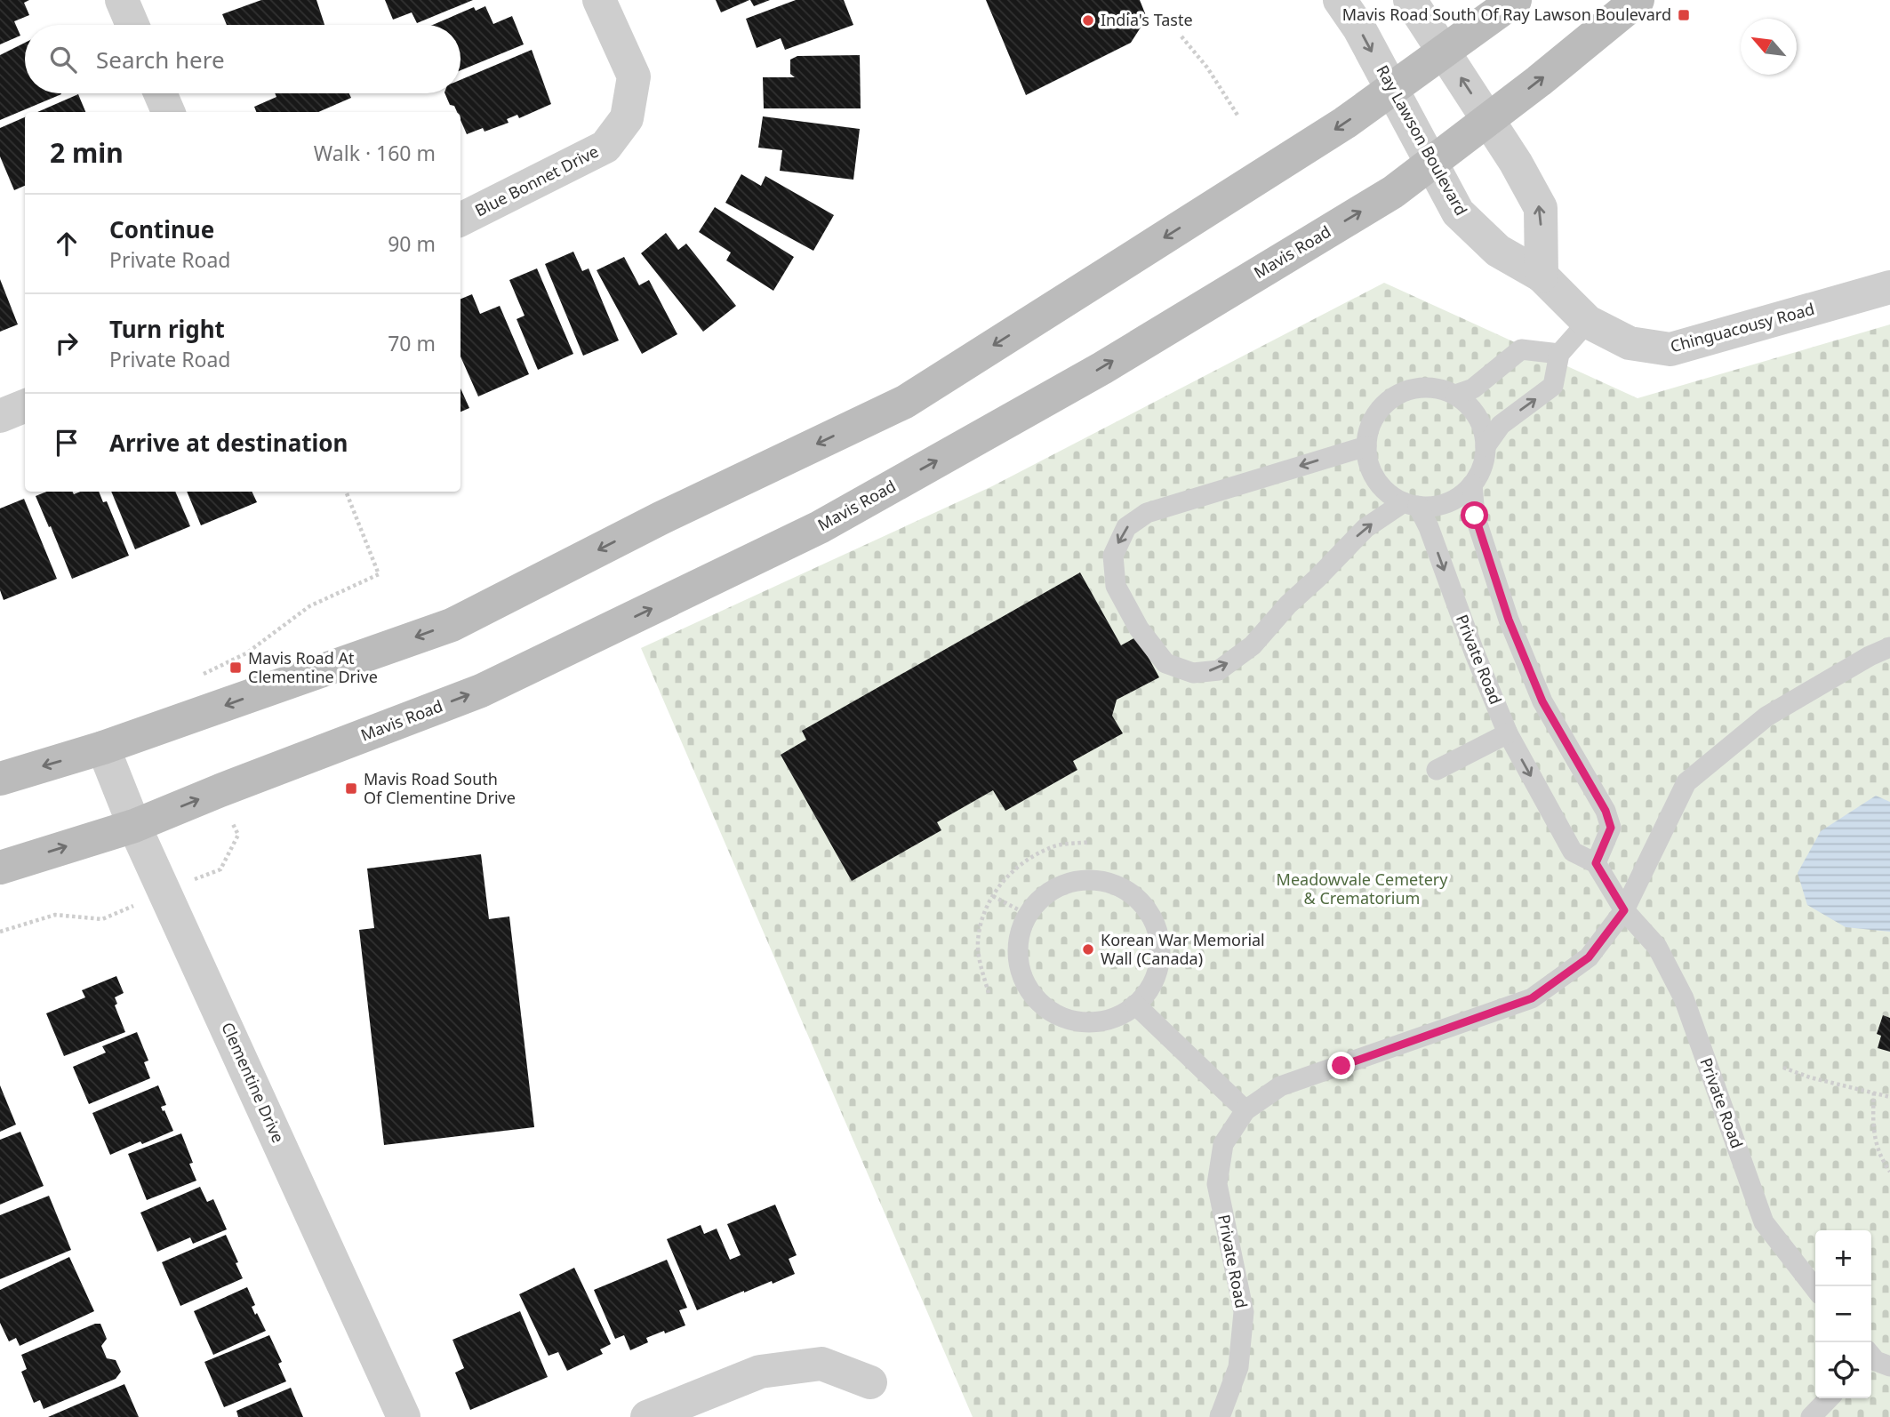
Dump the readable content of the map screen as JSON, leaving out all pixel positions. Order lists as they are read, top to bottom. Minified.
{"streets":{"main road":["Mavis Road"],"street":["Ray Lawson Boulevard","Blue Bonnet Drive","Chinguacousy Road","Clementine Drive"],"lane":["Private Road"]},"crossings":[["Ray Lawson Boulevard","Mavis Road"],["Ray Lawson Boulevard","Chinguacousy Road"],["Mavis Road","Clementine Drive"]],"parks":["Meadowvale Cemetery & Crematorium"],"places":{"transit":["Mavis Road South Of Ray Lawson Boulevard","Mavis Road At Clementine Drive","Mavis Road South Of Clementine Drive"],"other":["India's Taste","Korean War Memorial Wall (Canada)"]},"north":"top left","page":{"search":"Search here","heading":["2 min","Walk · 160 m"],"list":[["Continue","Private Road","90 m"],["Turn right","Private Road","70 m"],"Arrive at destination"],"map_buttons":["+","−"]}}
